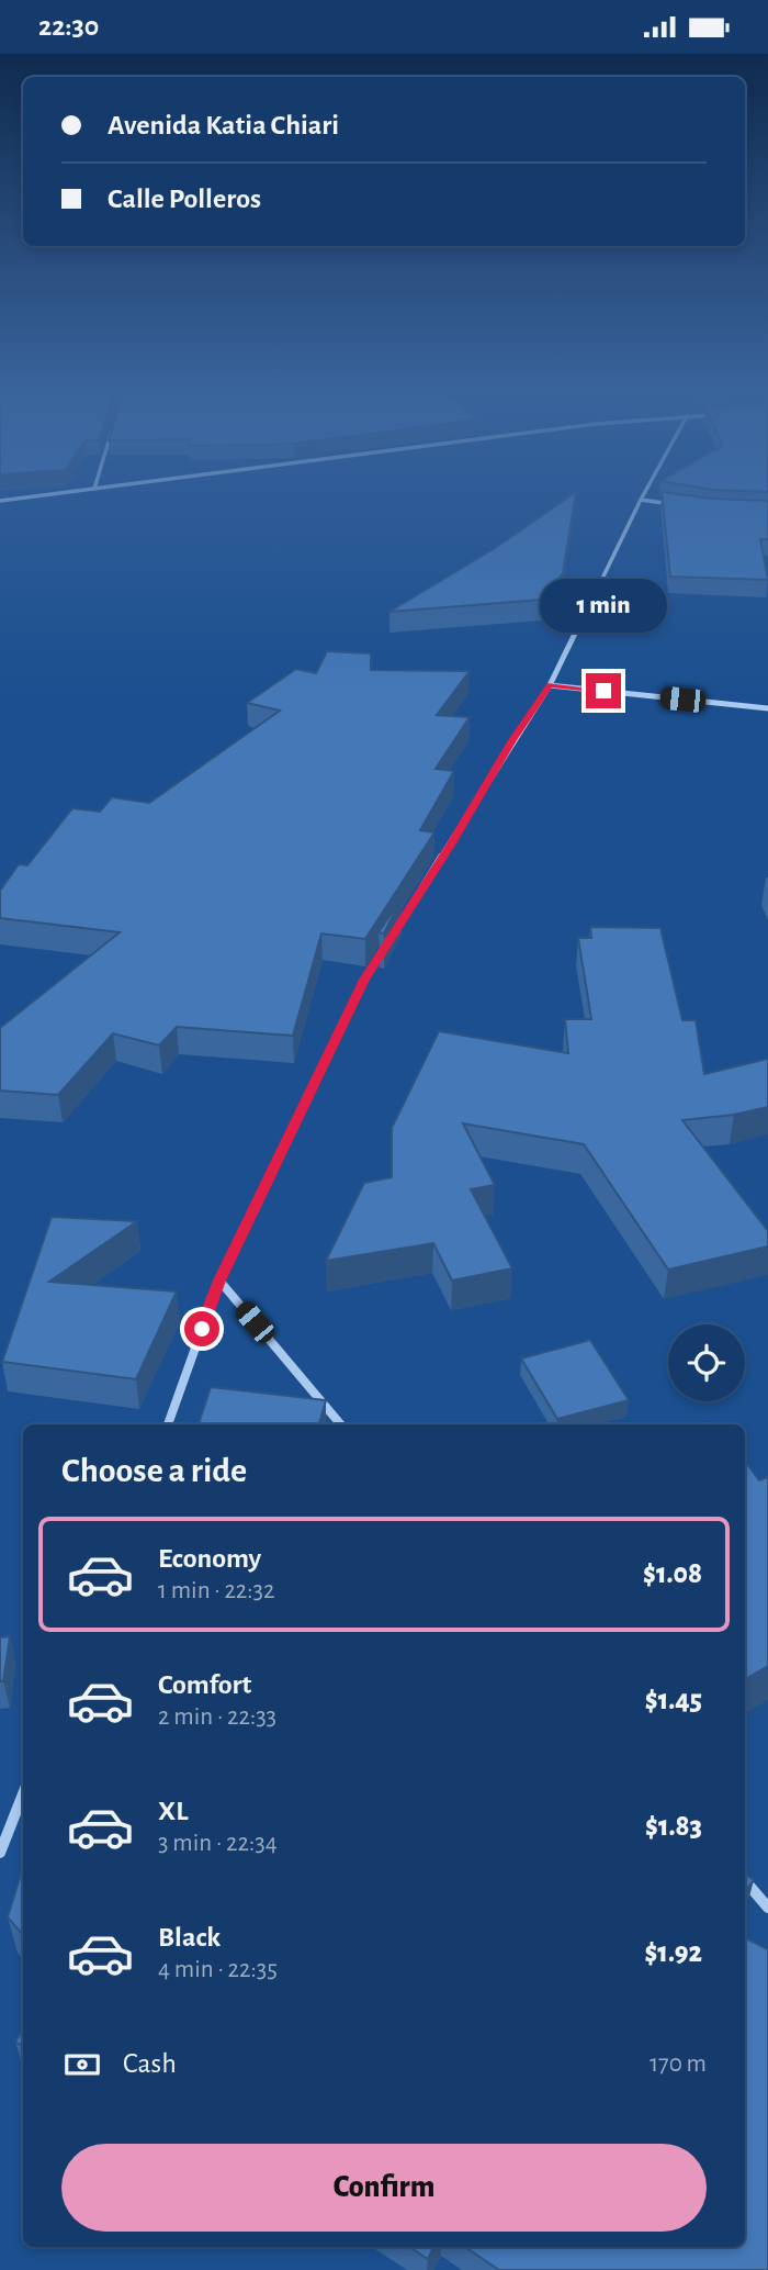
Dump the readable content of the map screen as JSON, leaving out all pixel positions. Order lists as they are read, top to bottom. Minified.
{"page":{"status":"22:30","banner":["Avenida Katia Chiari","Calle Polleros"],"bubble":"1 min","heading":"Choose a ride","list":[{"name":"Economy","note":"1 min · 22:32","value":"$1.08"},{"name":"Comfort","note":"2 min · 22:33","value":"$1.45"},{"name":"XL","note":"3 min · 22:34","value":"$1.83"},{"name":"Black","note":"4 min · 22:35","value":"$1.92"}],"pay":["Cash","170 m"],"buttons":"Confirm"}}
